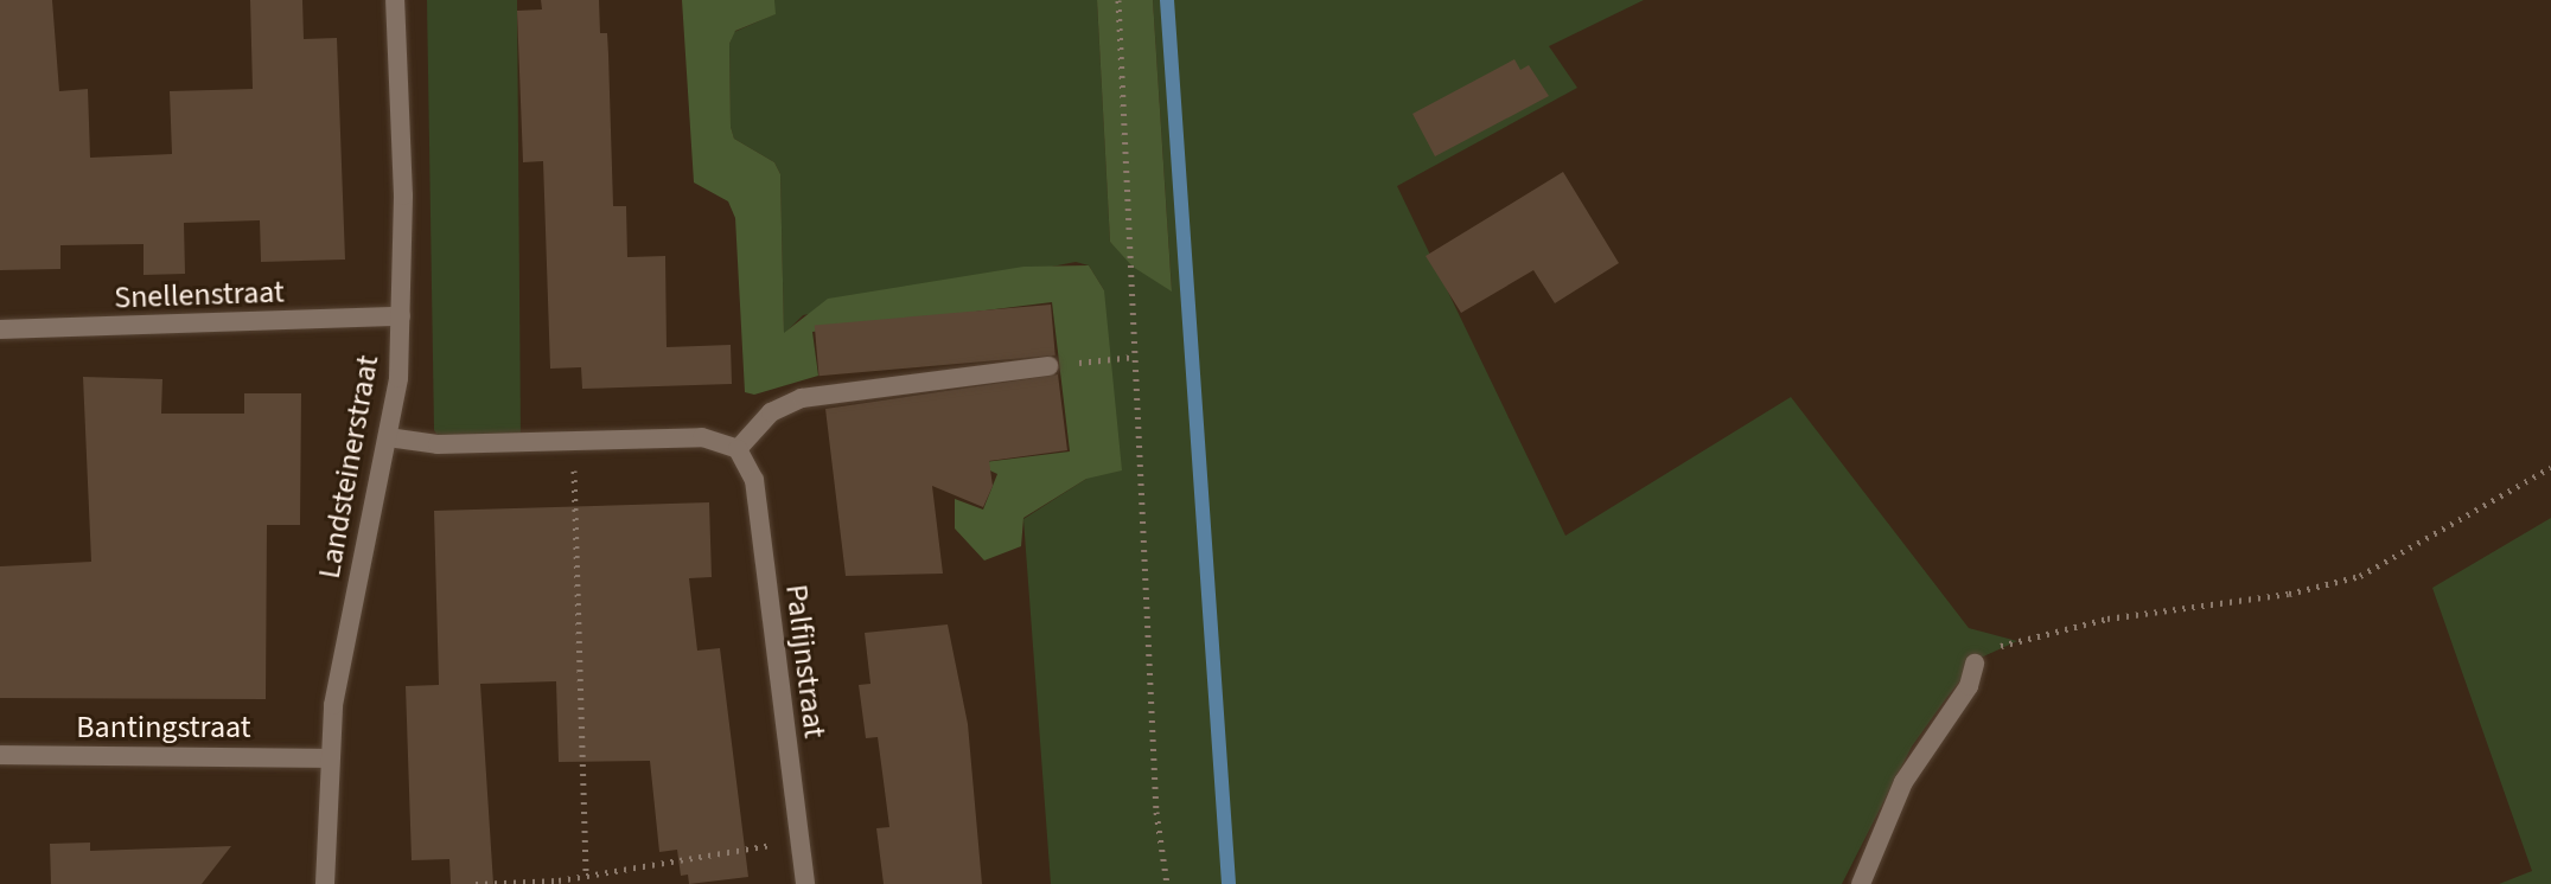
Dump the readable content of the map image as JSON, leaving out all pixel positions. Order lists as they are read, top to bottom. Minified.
{"streets":{"street":["Snellenstraat","Landsteinerstraat","Palfijnstraat","Bantingstraat"]},"crossings":[["Snellenstraat","Landsteinerstraat"],["Landsteinerstraat","Bantingstraat"]]}
